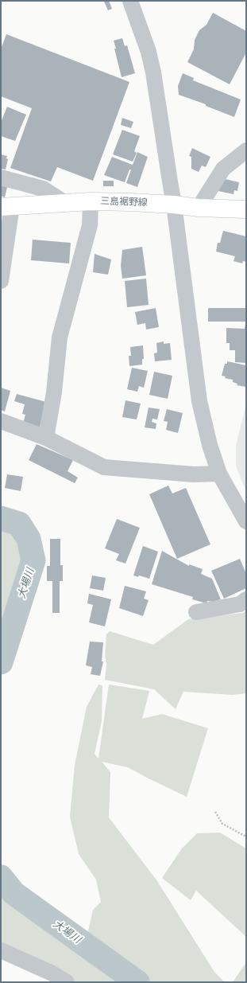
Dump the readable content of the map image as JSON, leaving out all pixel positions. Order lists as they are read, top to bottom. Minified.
{"streets":{"main road":["三島裾野線"]},"water":["大場川"]}
